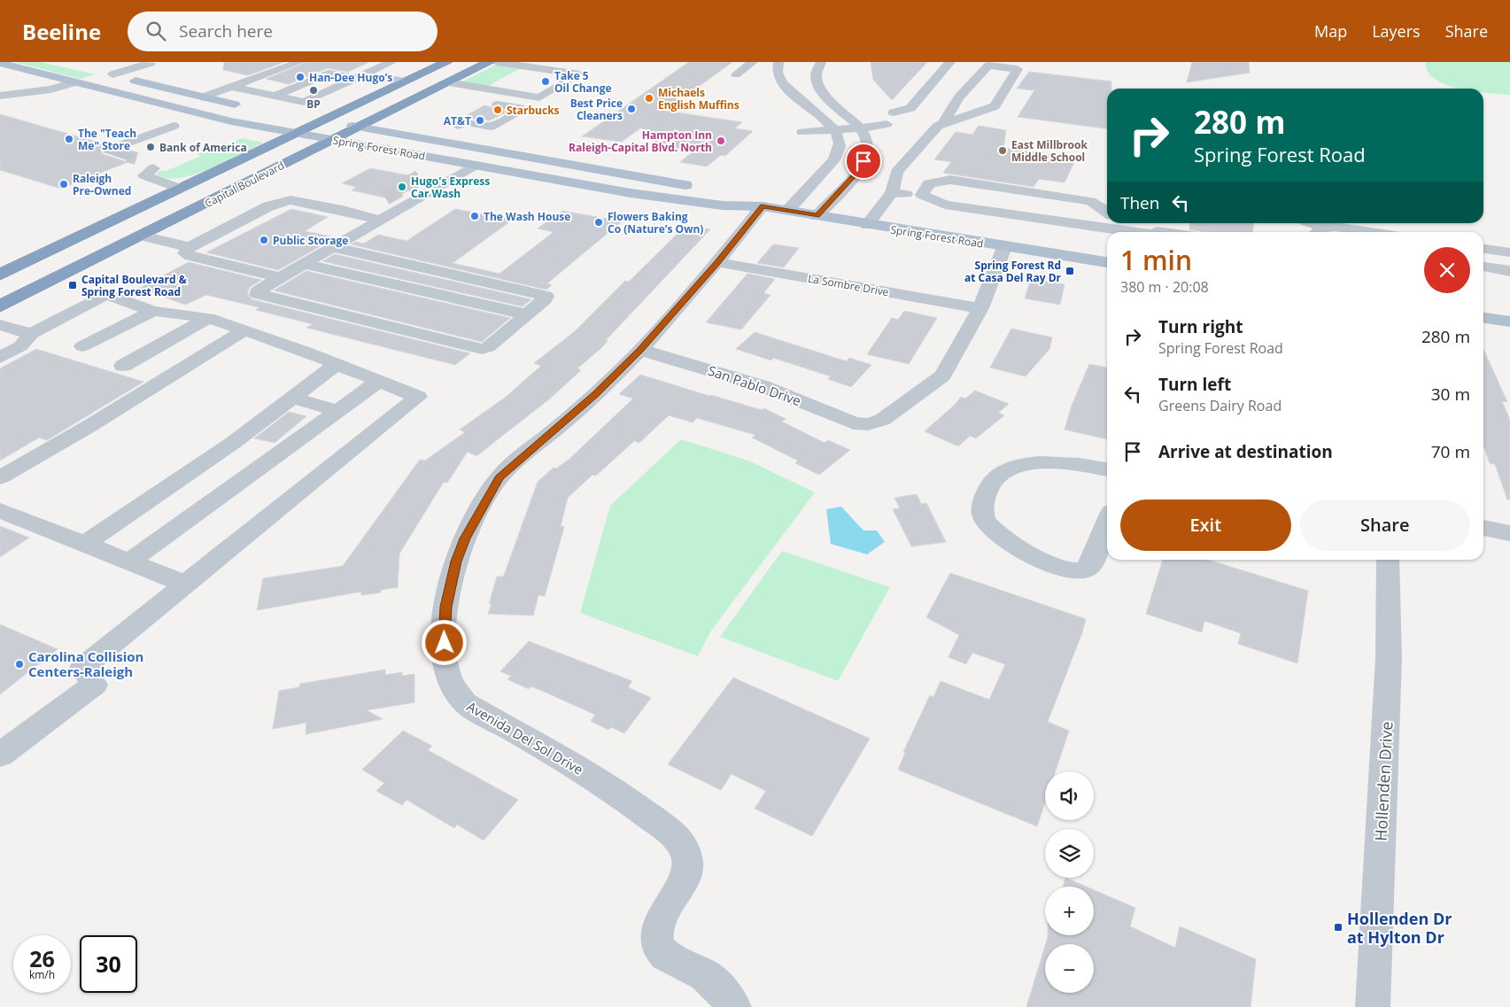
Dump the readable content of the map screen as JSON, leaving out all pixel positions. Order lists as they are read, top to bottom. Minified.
{"streets":{"highway":["Capital Boulevard"],"main road":["Spring Forest Road"],"street":["La Sombre Drive","San Pablo Drive","Avenida Del Sol Drive","Hollenden Drive"]},"crossings":[["Spring Forest Road","Capital Boulevard"],["Spring Forest Road","Avenida Del Sol Drive"],["La Sombre Drive","San Pablo Drive"],["La Sombre Drive","Avenida Del Sol Drive"],["San Pablo Drive","Avenida Del Sol Drive"]],"places":{"other":["Han-Dee Hugo’s","Take 5 Oil Change","BP","Michaels English Muffins","Best Price Cleaners","Starbucks","AT&T","The \"Teach Me\" Store","Hampton Inn Raleigh-Capital Blvd. North","Bank of America","East Millbrook Middle School","Raleigh Pre-Owned","Hugo's Express Car Wash","The Wash House","Flowers Baking Co (Nature’s Own)","Public Storage","Carolina Collision Centers-Raleigh"],"transit":["Spring Forest Rd at Casa Del Ray Dr","Capital Boulevard & Spring Forest Road","Hollenden Dr at Hylton Dr"]},"page":{"header":"Beeline","search":"Search here","nav":["Map","Layers","Share"],"turn":["280 m","Spring Forest Road"],"then":"Then","heading":["1 min","380 m · 20:08"],"list":[{"name":"Turn right","note":"Spring Forest Road","value":"280 m"},{"name":"Turn left","note":"Greens Dairy Road","value":"30 m"},{"name":"Arrive at destination","value":"70 m"}],"buttons":["Exit","Share"],"map_buttons":["+","−"],"speed":"26 km/h","limit":"30"}}
